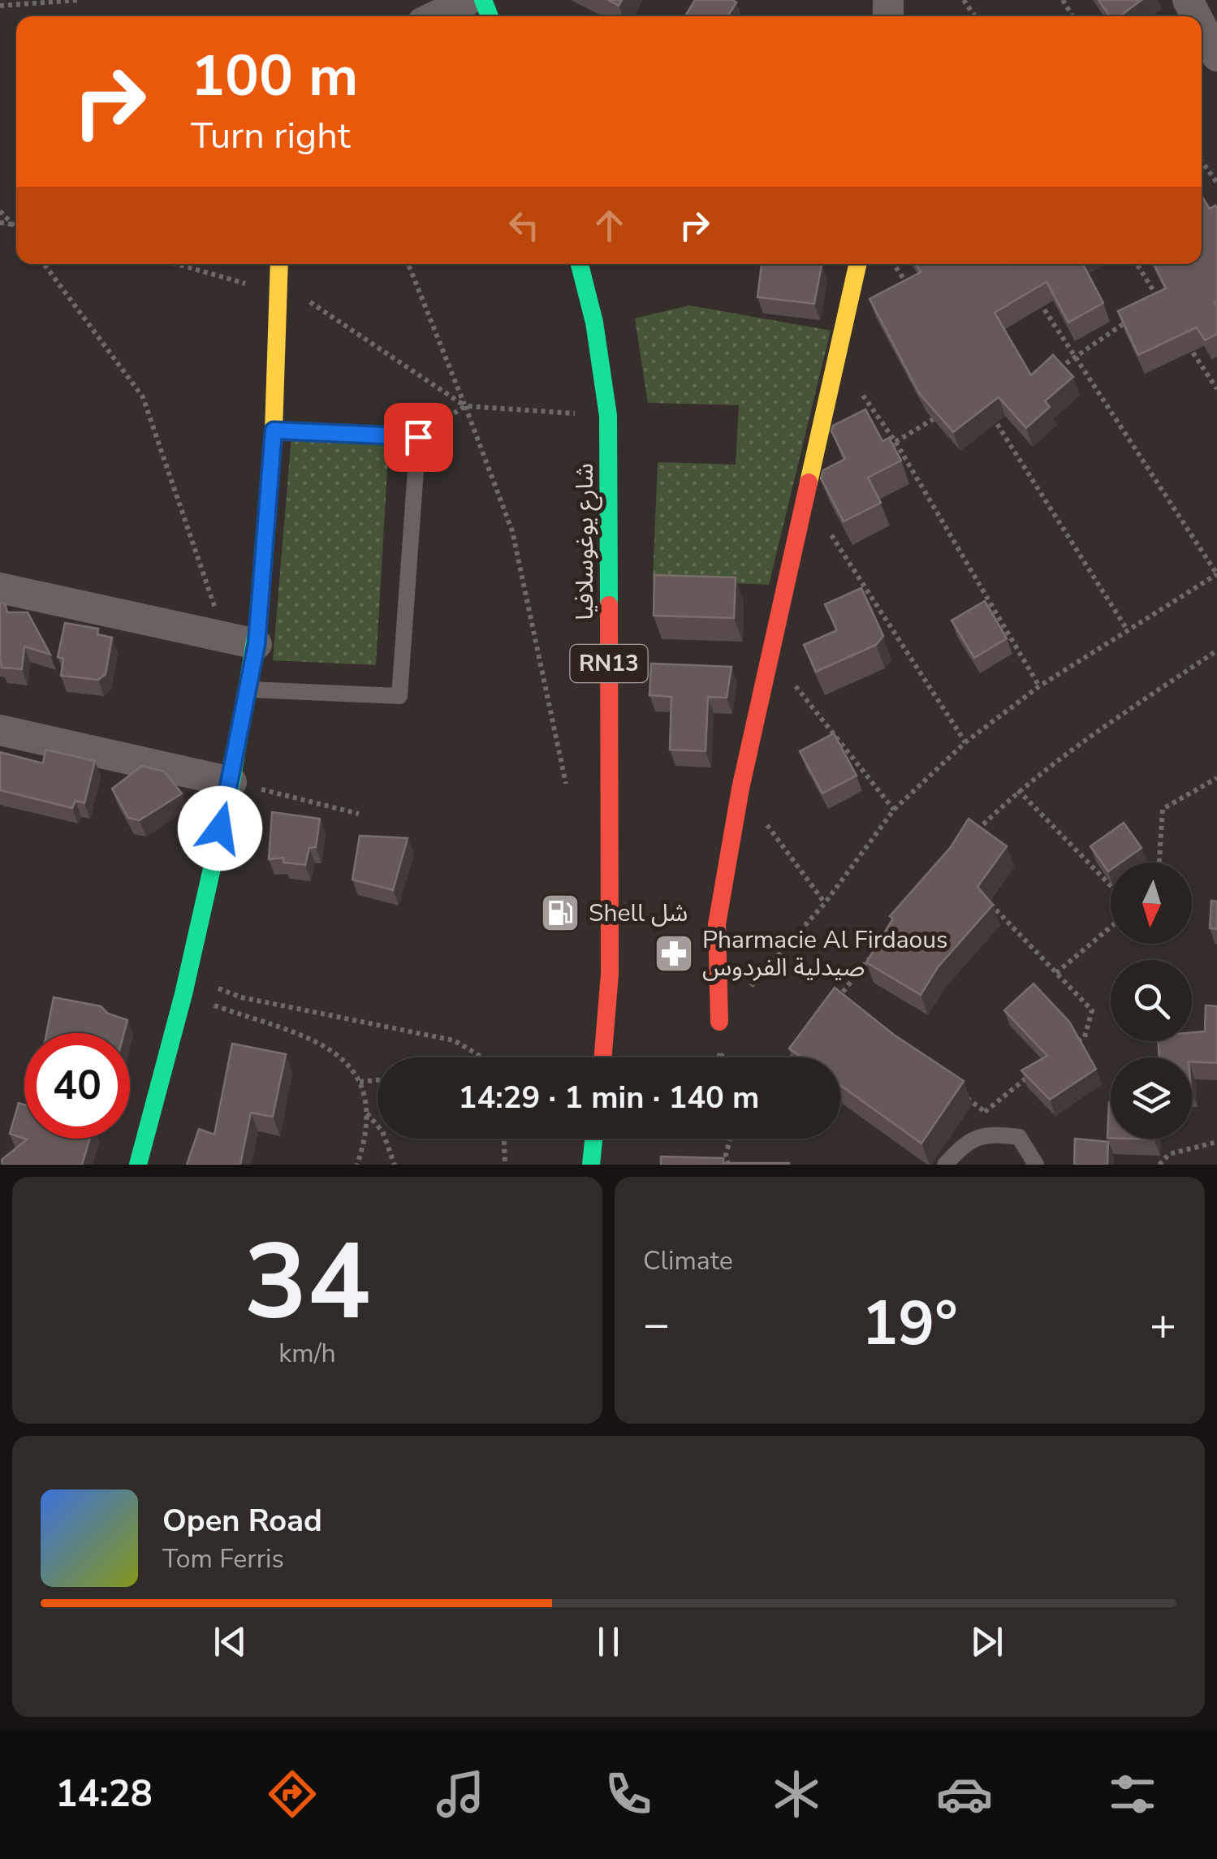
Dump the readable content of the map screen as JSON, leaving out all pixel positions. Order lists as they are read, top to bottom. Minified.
{"streets":{"street":["شارع يوغوسلافيا","RN13"]},"places":{"fuel station":["Shell شل"],"pharmacy":["Pharmacie Al Firdaous صيدلية الفردوس"]},"north":"bottom","page":{"turn":["100 m","Turn right"],"limit":"40","trip":"14:29 · 1 min · 140 m","tile":[["34","km/h"],"Climate"],"heat":["−","19°","+"],"song":["Open Road","Tom Ferris"],"tabs":"14:28"}}
